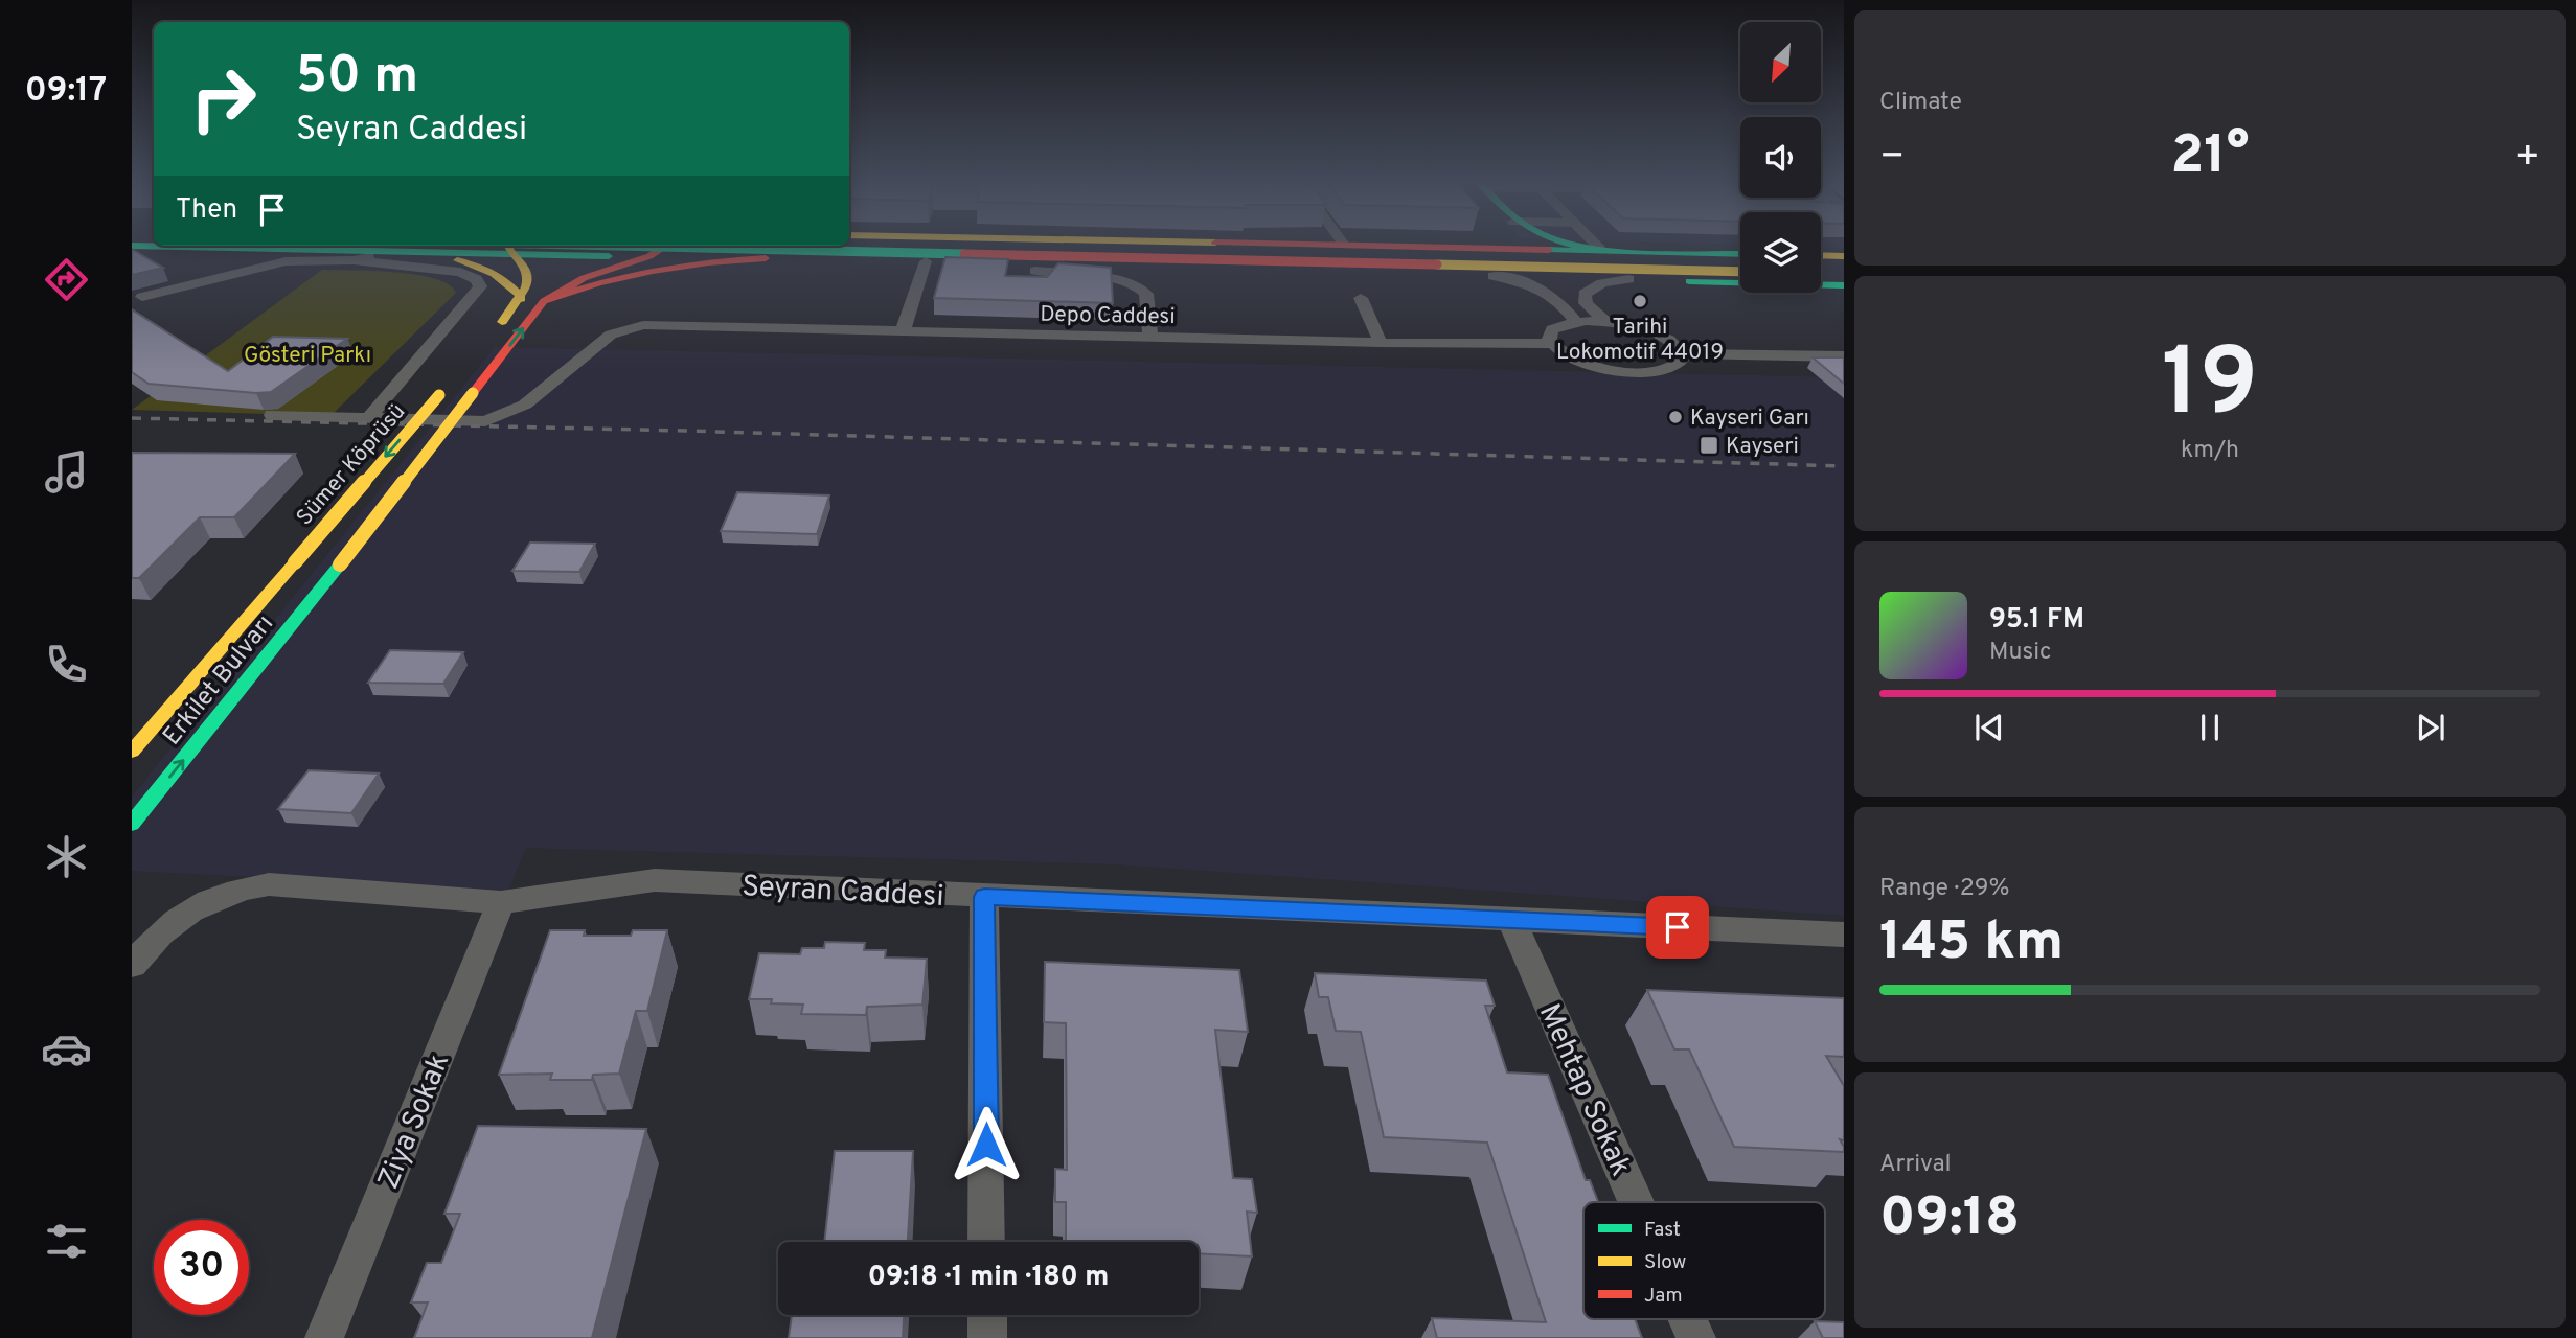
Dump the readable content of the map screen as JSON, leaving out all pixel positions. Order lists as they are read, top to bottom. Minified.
{"streets":{"main road":["Sümer Köprüsü","Erkilet Bulvarı"],"street":["Depo Caddesi","Seyran Caddesi","Mehtap Sokak","Ziya Sokak"]},"crossings":[["Sümer Köprüsü","Erkilet Bulvarı"],["Seyran Caddesi","Mehtap Sokak"],["Seyran Caddesi","Ziya Sokak"]],"parks":["Gösteri Parkı"],"places":{"other":["Tarihi Lokomotif 44019","Kayseri Garı"],"transit":["Kayseri"]},"legend":["Fast","Slow","Jam"],"north":"bottom left","page":{"tabs":"09:17","tile":["Climate",["19","km/h"],["Range · 29%","145 km"],["Arrival","09:18"]],"turn":["50 m","Seyran Caddesi"],"heat":["−","21°","+"],"then":"Then","song":["95.1 FM","Music"],"limit":"30","trip":"09:18 · 1 min · 180 m"}}
